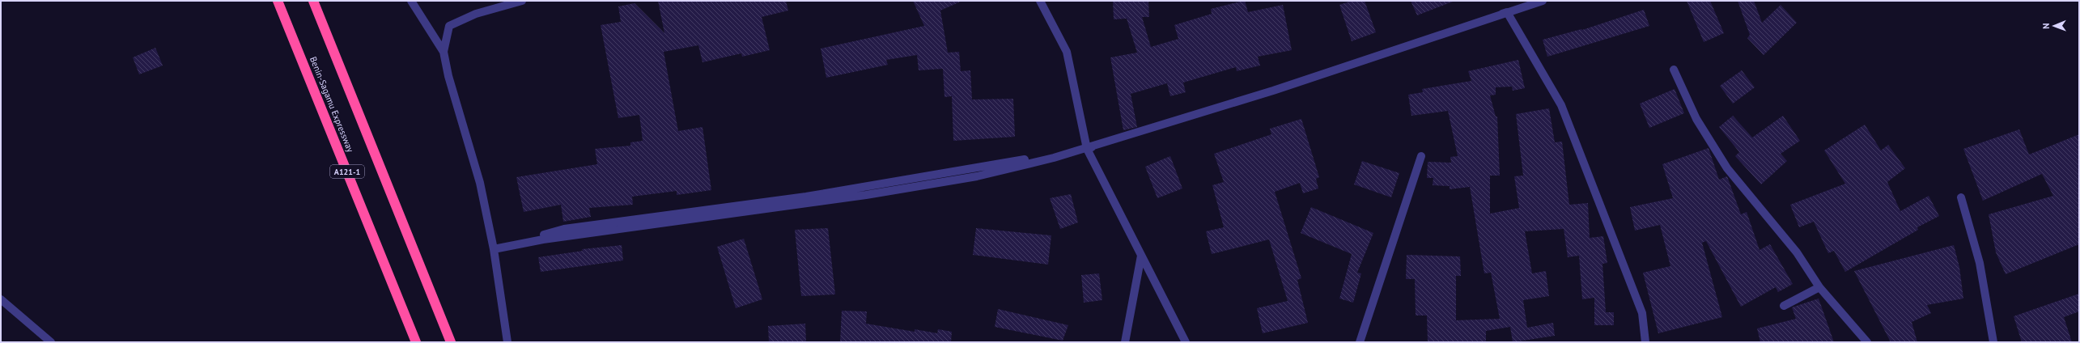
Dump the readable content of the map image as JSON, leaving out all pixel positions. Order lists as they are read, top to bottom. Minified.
{"streets":{"highway":["Benin-Sagamu Expressway","A121-1"]},"north":"left"}
